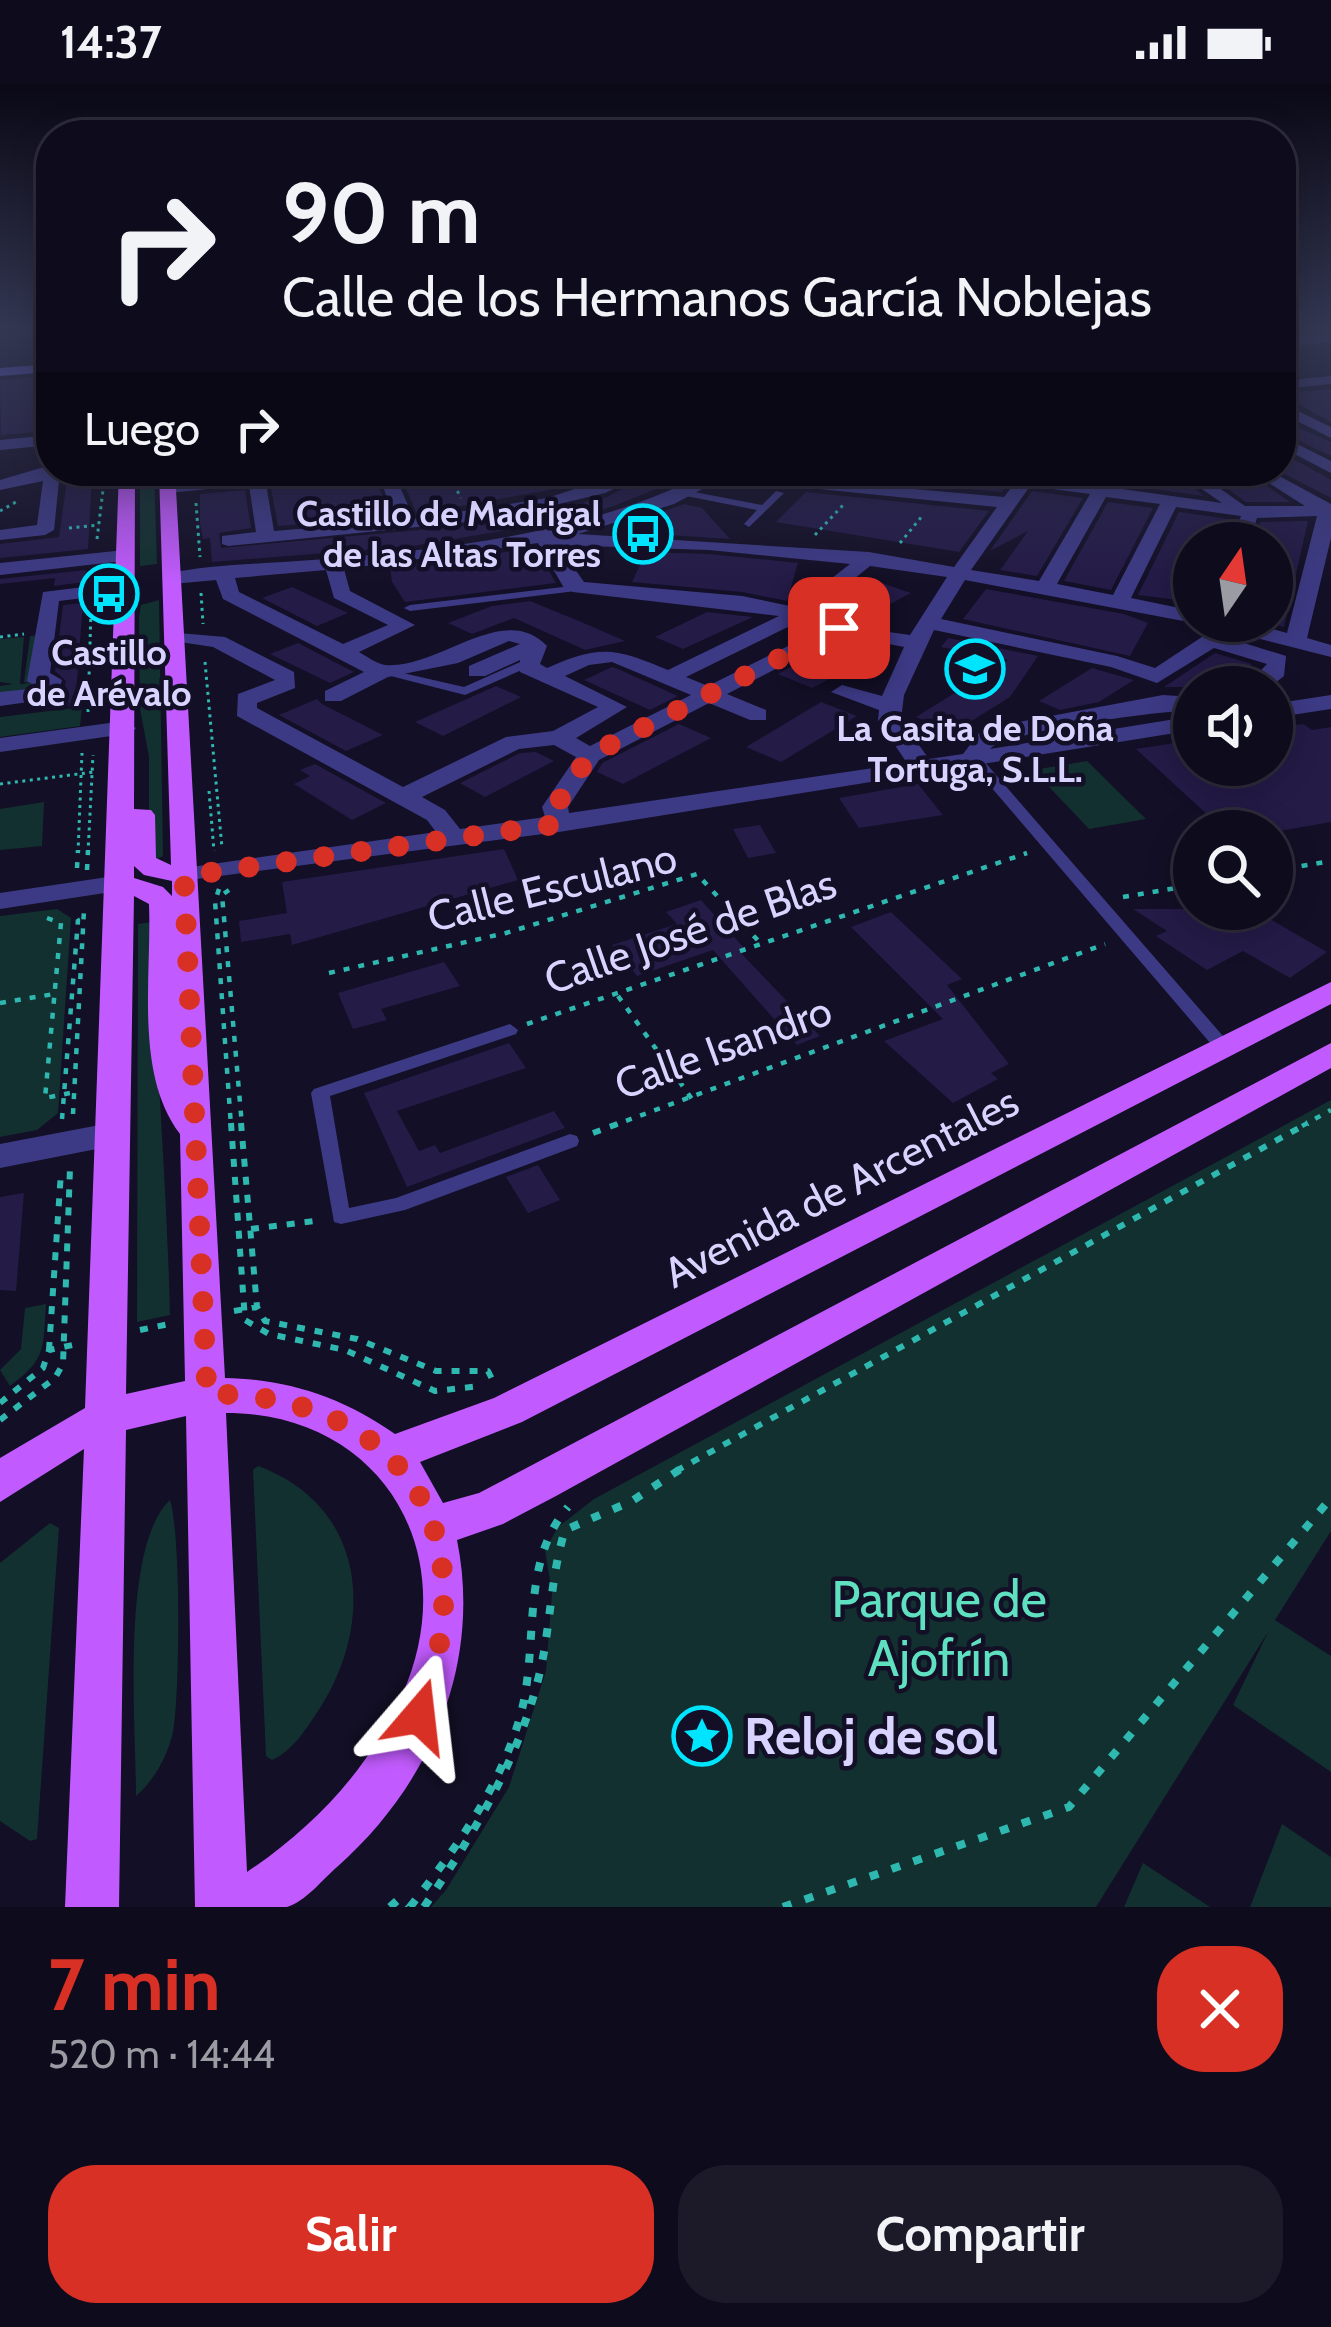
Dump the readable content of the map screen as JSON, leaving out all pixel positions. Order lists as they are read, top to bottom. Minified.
{"streets":{"main road":["Avenida de Arcentales"],"lane":["Calle José de Blas"],"path":["Calle Esculano","Calle Isandro"]},"crossings":[["Calle Esculano","Calle José de Blas"]],"parks":["Parque de Ajofrín"],"places":{"bus stop":["Castillo de Madrigal de las Altas Torres","Castillo de Arévalo"],"school or university":["La Casita de Doña Tortuga, S.L.L."],"place":["Reloj de sol"]},"north":"top","page":{"status":"14:37","turn":["90 m","Calle de los Hermanos García Noblejas"],"then":"Luego","heading":["7 min","520 m · 14:44"],"buttons":["Salir","Compartir"]}}
